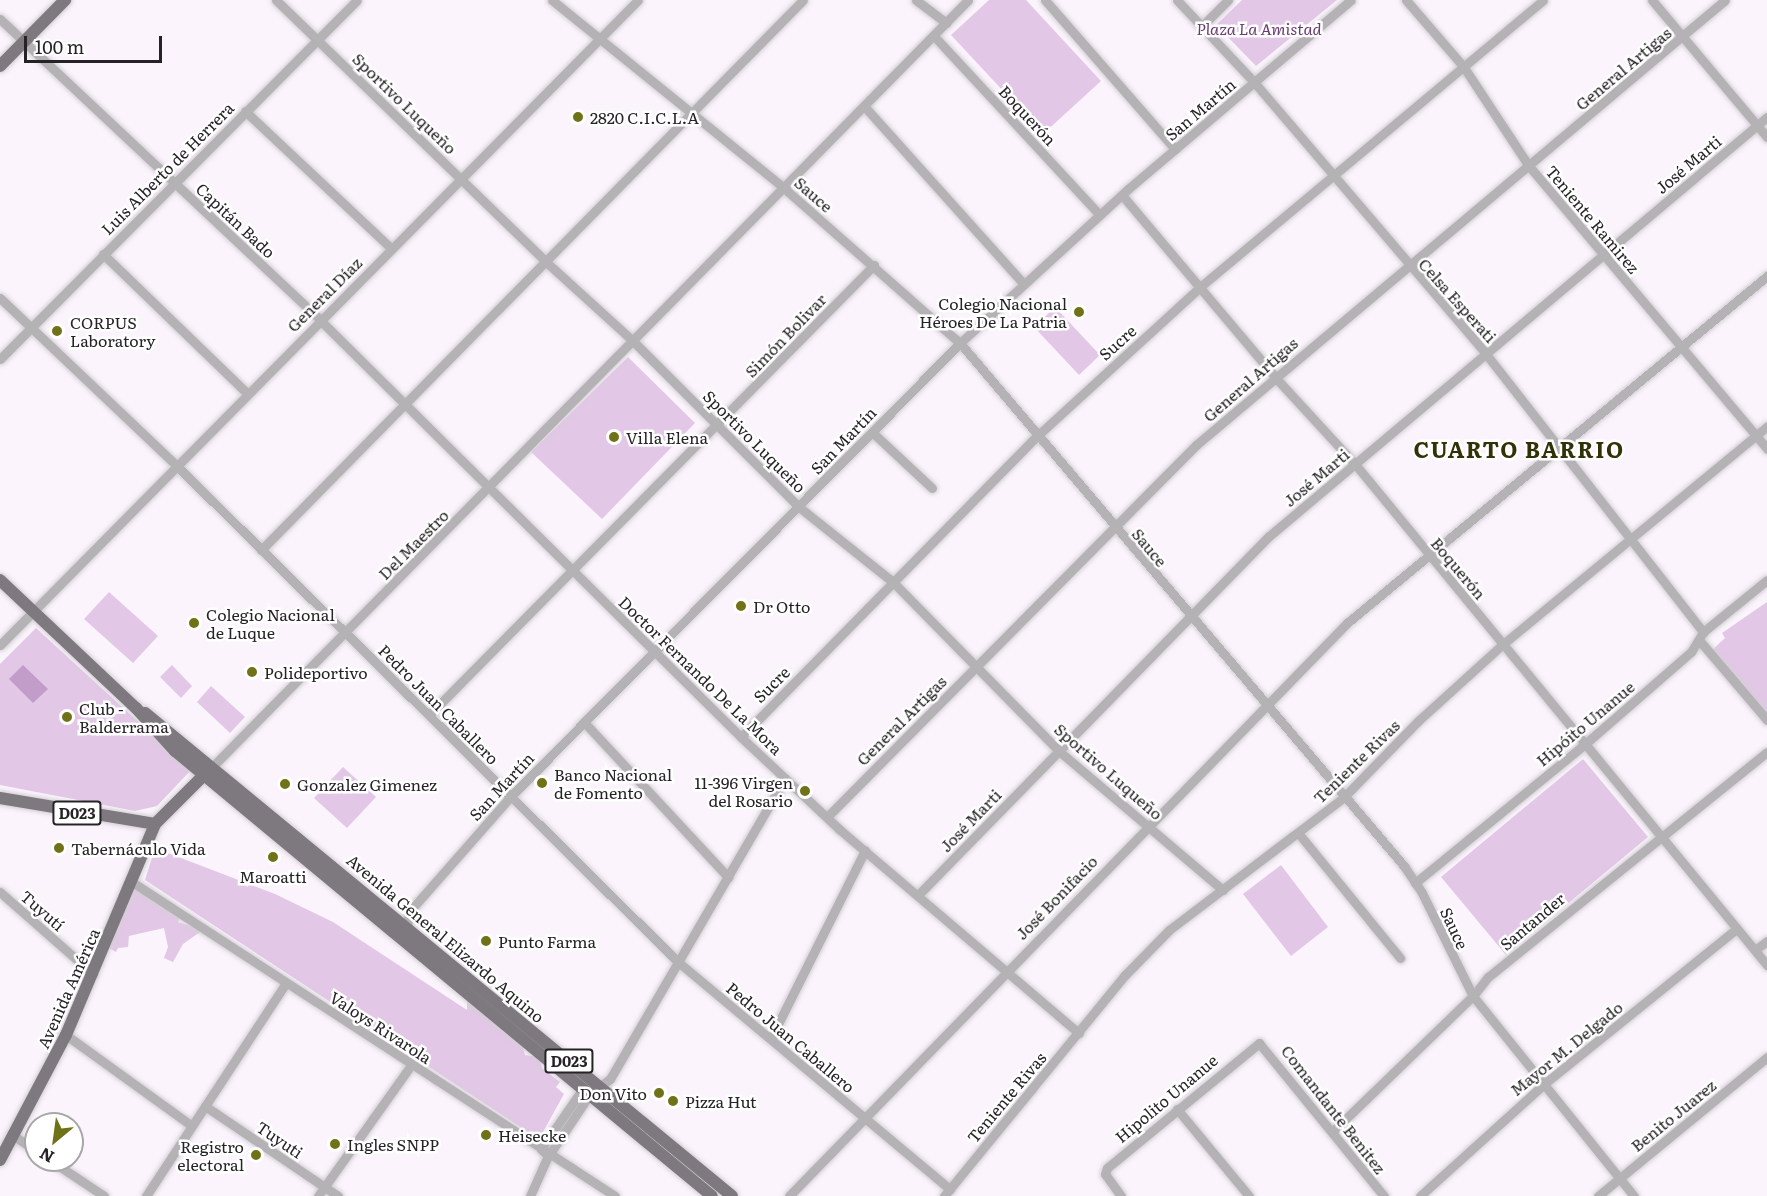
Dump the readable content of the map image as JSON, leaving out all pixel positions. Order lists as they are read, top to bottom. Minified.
{"streets":{"main road":["D023","Avenida General Elizardo Aquino","Avenida América"],"street":["General Artigas","Sportivo Luqueño","San Martín","Boquerón","José Marti","Luis Alberto de Herrera","Sauce","Teniente Ramirez","Capitán Bado","General Díaz","Celsa Esperati","Simón Bolivar","Sucre","Del Maestro","Doctor Fernando De La Mora","Pedro Juan Caballero","Hipóito Unanue","Teniente Rivas","José Bonifacio","Tuyutí","Santander","Valoys Rivarola","Mayor M. Delgado","Hipolito Unanue","Comandante Benitez","Benito Juarez","Tuyuti"]},"crossings":[["General Artigas","Sportivo Luqueño"],["General Artigas","Boquerón"],["General Artigas","Sauce"],["General Artigas","Teniente Ramirez"],["General Artigas","Celsa Esperati"],["General Artigas","Doctor Fernando De La Mora"],["Sportivo Luqueño","San Martín"],["Sportivo Luqueño","José Marti"],["Sportivo Luqueño","Luis Alberto de Herrera"],["Sportivo Luqueño","General Díaz"],["Sportivo Luqueño","Simón Bolivar"],["Sportivo Luqueño","Sucre"],["Sportivo Luqueño","Del Maestro"],["Sportivo Luqueño","Teniente Rivas"],["Sportivo Luqueño","José Bonifacio"],["San Martín","Boquerón"],["San Martín","Sauce"],["San Martín","Celsa Esperati"],["San Martín","Doctor Fernando De La Mora"],["San Martín","Pedro Juan Caballero"],["San Martín","Avenida General Elizardo Aquino"],["Boquerón","José Marti"],["Boquerón","Sucre"],["Boquerón","Del Maestro"],["Boquerón","Hipóito Unanue"],["Boquerón","Teniente Rivas"],["Boquerón","José Bonifacio"],["Boquerón","Santander"],["Boquerón","Mayor M. Delgado"],["José Marti","Sauce"],["José Marti","Teniente Ramirez"],["José Marti","Celsa Esperati"],["José Marti","Doctor Fernando De La Mora"],["Luis Alberto de Herrera","Capitán Bado"],["Luis Alberto de Herrera","Pedro Juan Caballero"],["Sauce","General Díaz"],["Sauce","Simón Bolivar"],["Sauce","Sucre"],["Sauce","Del Maestro"],["Sauce","Hipóito Unanue"],["Sauce","Teniente Rivas"],["Sauce","José Bonifacio"],["Sauce","Santander"],["Sauce","Mayor M. Delgado"],["Sauce","Benito Juarez"],["Teniente Ramirez","Sucre"],["Teniente Ramirez","Teniente Rivas"],["Teniente Ramirez","José Bonifacio"],["Capitán Bado","General Díaz"],["Capitán Bado","Doctor Fernando De La Mora"],["General Díaz","Doctor Fernando De La Mora"],["General Díaz","Pedro Juan Caballero"],["General Díaz","Avenida General Elizardo Aquino"],["Celsa Esperati","Sucre"],["Celsa Esperati","Hipóito Unanue"],["Celsa Esperati","Teniente Rivas"],["Celsa Esperati","José Bonifacio"],["Simón Bolivar","Doctor Fernando De La Mora"],["Simón Bolivar","Pedro Juan Caballero"],["Sucre","Doctor Fernando De La Mora"],["Del Maestro","Doctor Fernando De La Mora"],["Del Maestro","Pedro Juan Caballero"],["Del Maestro","Avenida General Elizardo Aquino"],["Doctor Fernando De La Mora","Teniente Rivas"],["Doctor Fernando De La Mora","José Bonifacio"],["Pedro Juan Caballero","Teniente Rivas"],["Pedro Juan Caballero","José Bonifacio"],["D023","Avenida América"],["Tuyutí","Avenida América"],["Santander","Comandante Benitez"],["Avenida América","Valoys Rivarola"],["Hipolito Unanue","Comandante Benitez"]],"districts":["CUARTO BARRIO"],"parks":["Plaza La Amistad"],"places":["2820 C.I.C.L.A","Colegio Nacional Héroes De La Patria","CORPUS Laboratory","Villa Elena","Dr Otto","Colegio Nacional de Luque","Polideportivo","Club - Balderrama","Banco Nacional de Fomento","Gonzalez Gimenez","11-396 Virgen del Rosario","Tabernáculo Vida","Maroatti","Punto Farma","Don Vito","Pizza Hut","Heisecke","Ingles SNPP","Registro electoral"],"scale_bar":"100 m","north":"bottom left"}
